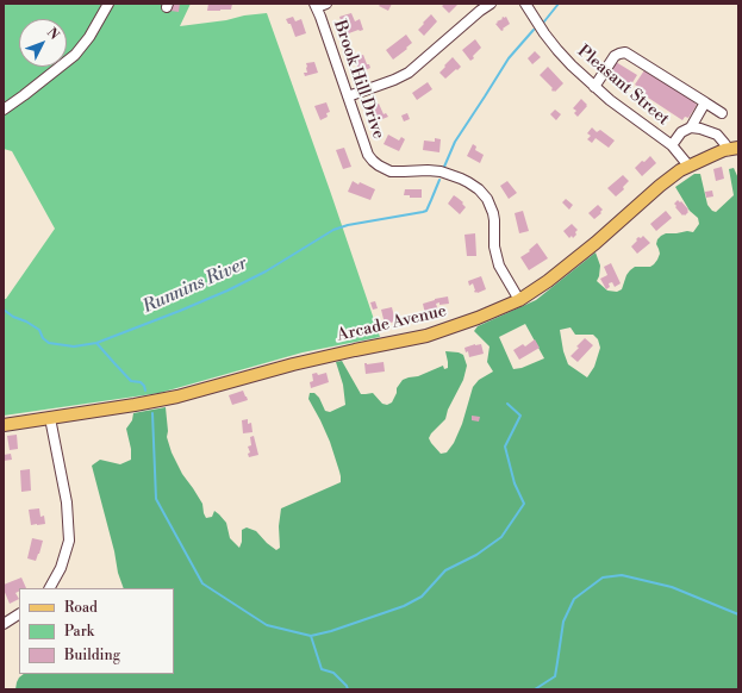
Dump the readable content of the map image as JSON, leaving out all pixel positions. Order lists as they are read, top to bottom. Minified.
{"streets":{"main road":["Arcade Avenue"],"street":["Brook Hill Drive","Pleasant Street"]},"crossings":[["Brook Hill Drive","Arcade Avenue"],["Pleasant Street","Arcade Avenue"]],"water":["Runnins River"],"legend":["Road","Park","Building"],"north":"top right"}
